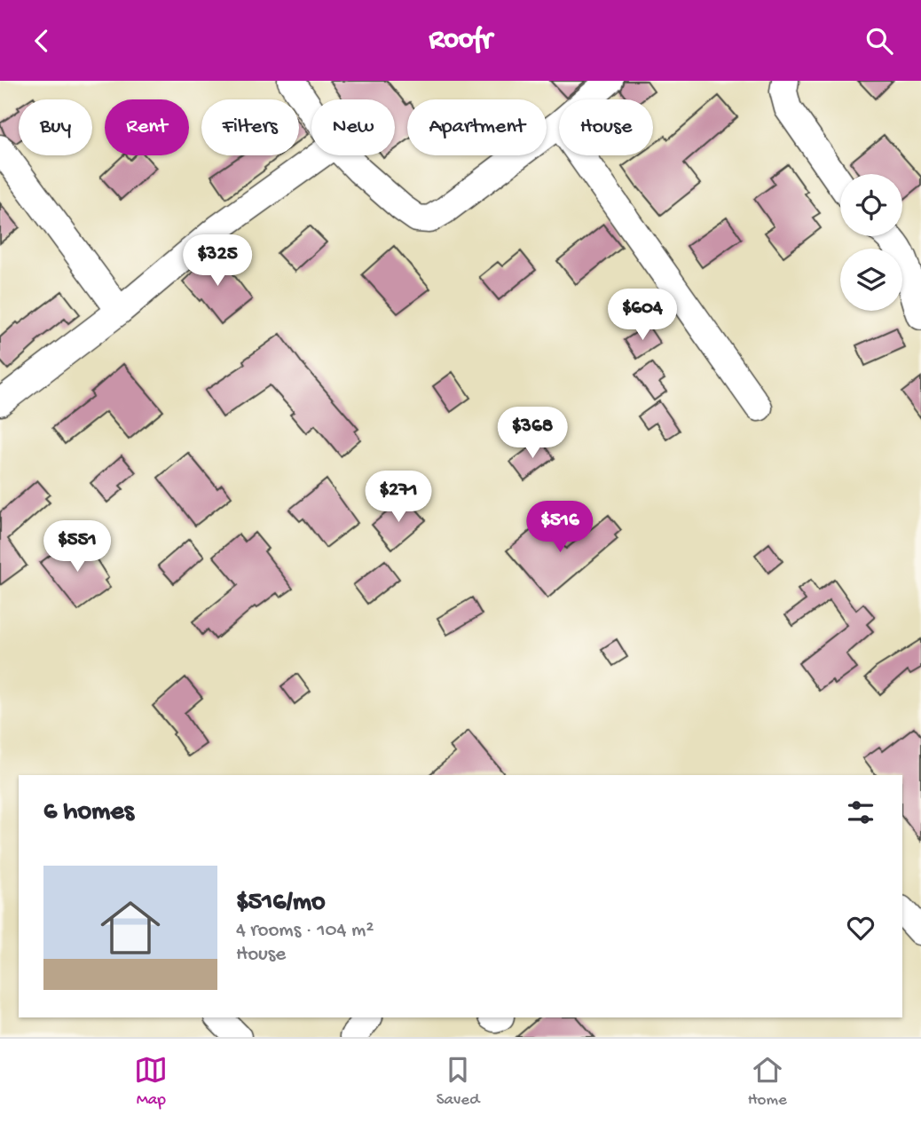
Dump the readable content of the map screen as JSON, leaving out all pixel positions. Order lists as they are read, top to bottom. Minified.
{"page":{"header":"Roofr","chip":["Buy","Rent","Filters","New","Apartment","House"],"price":["$325","$604","$368","$271","$516","$551"],"heading":"6 homes","list":[{"name":"$516/mo","note":"4 rooms · 104 m² · House"}],"tabs":["Map","Saved","Home"]}}
